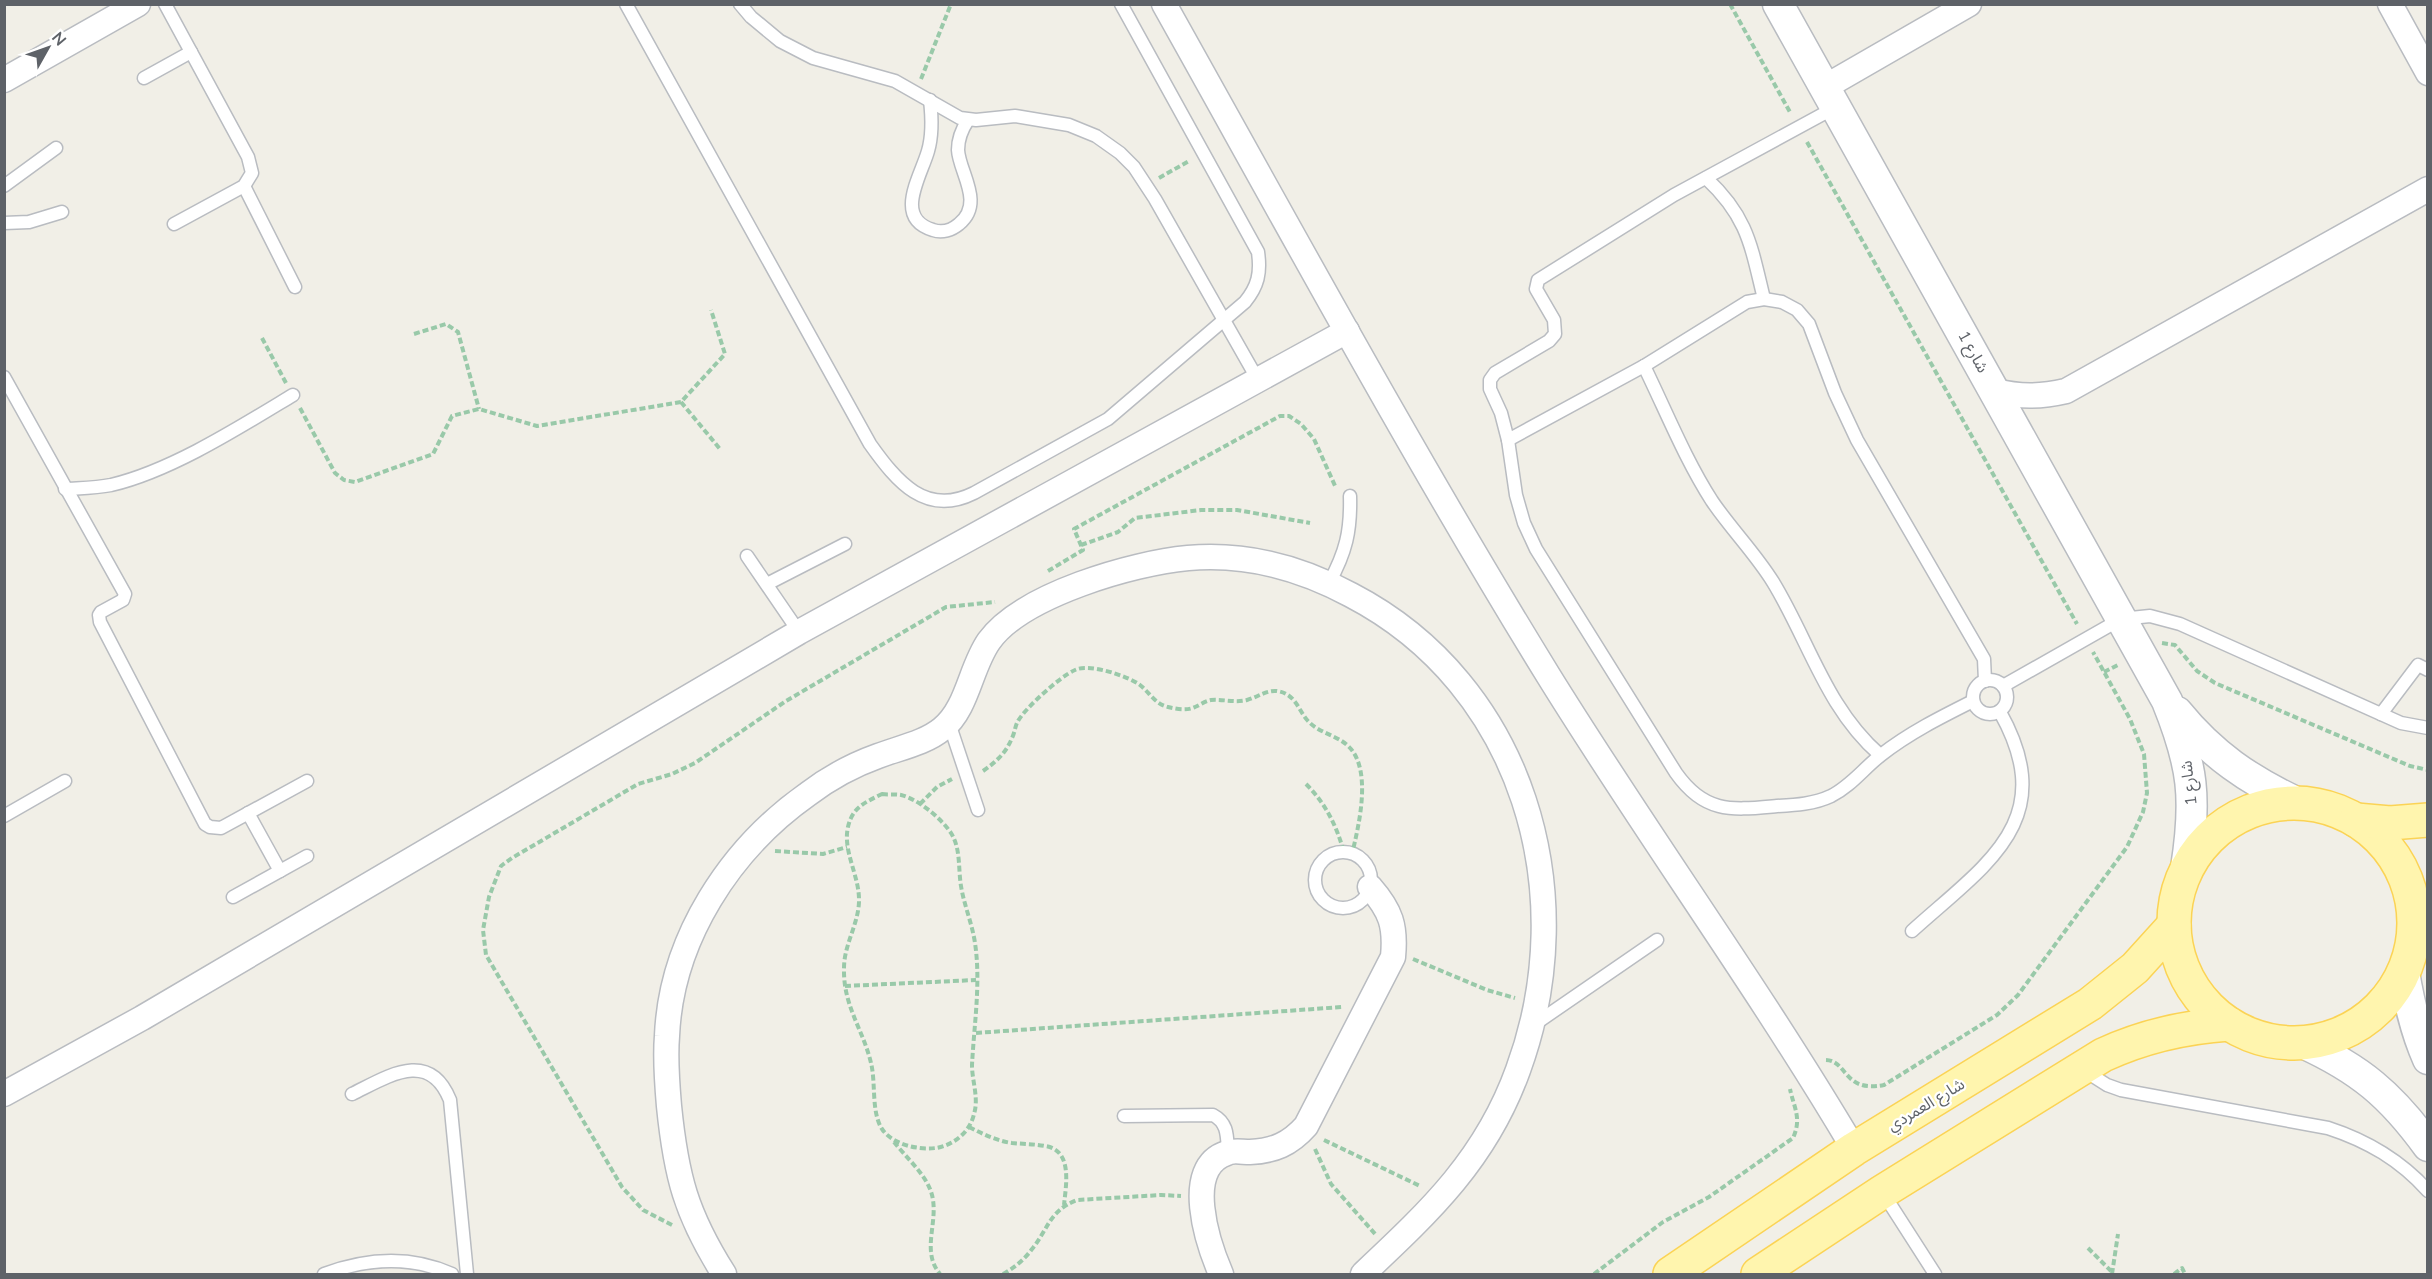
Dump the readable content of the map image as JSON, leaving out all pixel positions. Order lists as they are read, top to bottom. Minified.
{"streets":{"main road":["شارع العمردي"],"street":["شارع 1"]},"north":"top right"}
